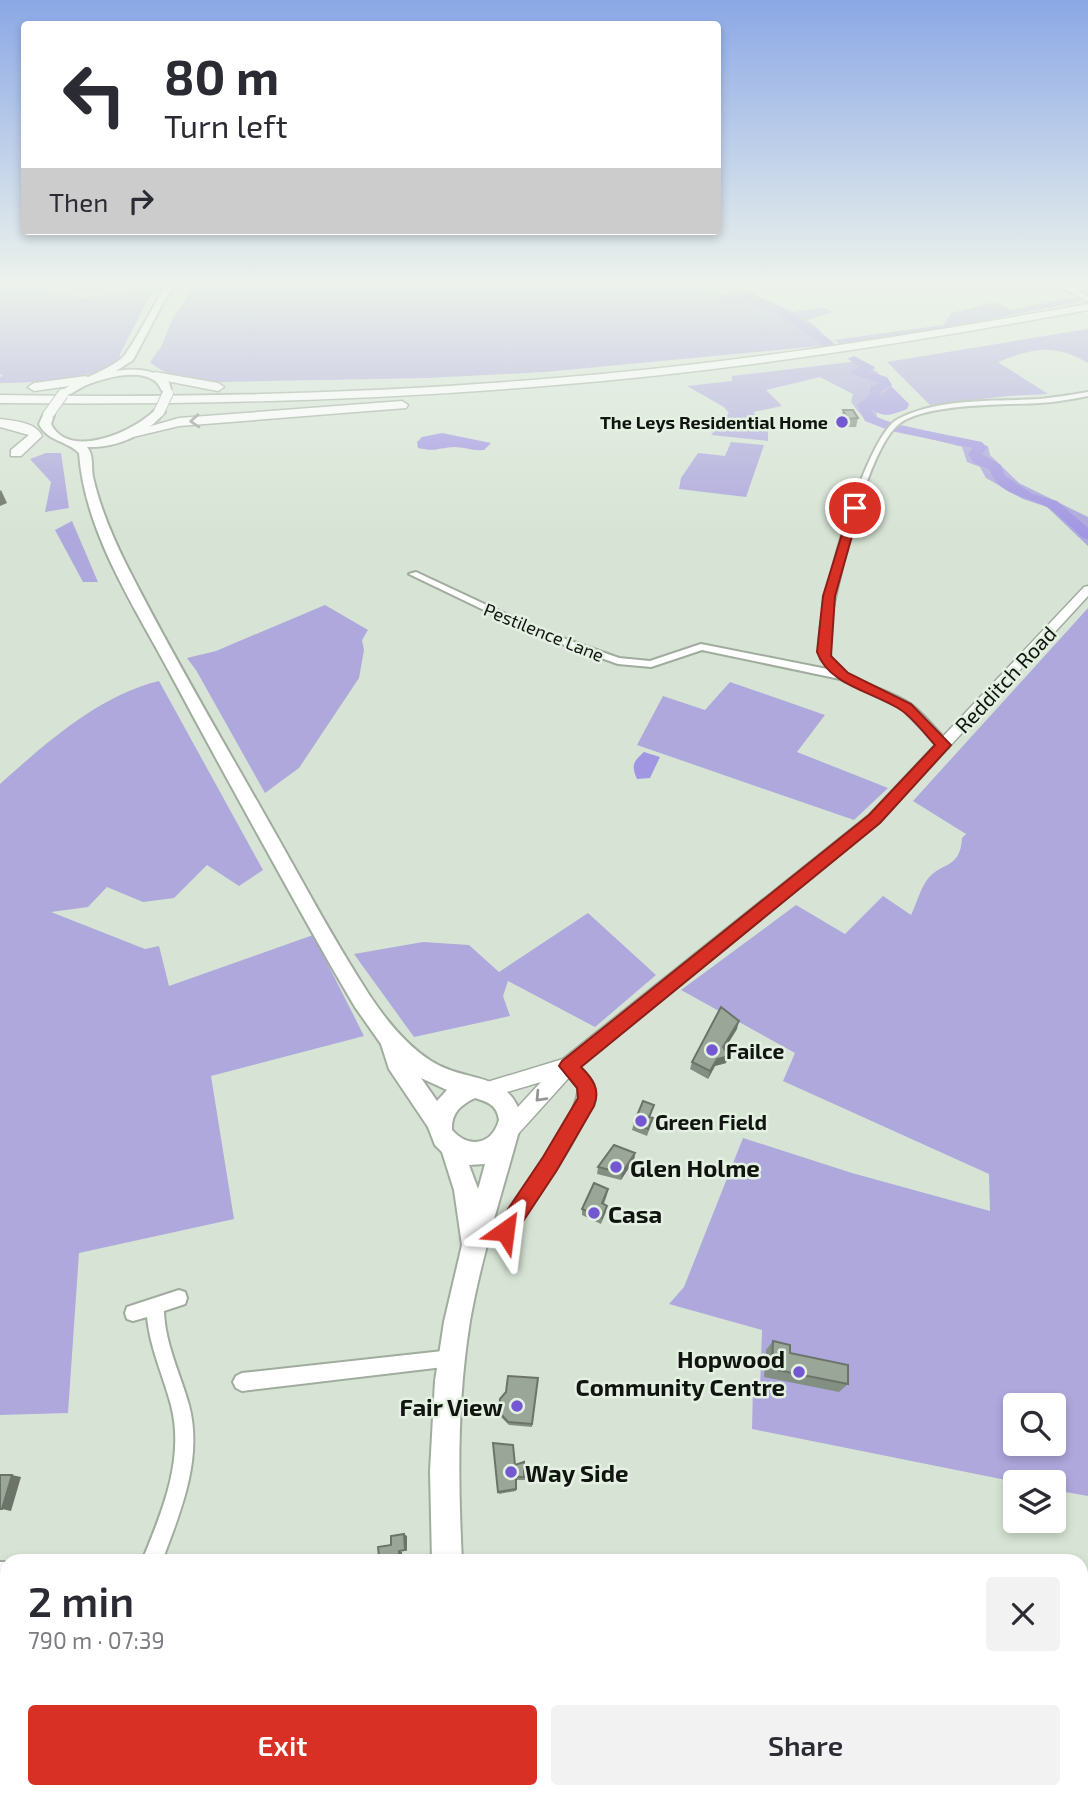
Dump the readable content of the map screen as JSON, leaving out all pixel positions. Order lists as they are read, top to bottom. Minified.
{"streets":{"highway":["Redditch Road"],"street":["Pestilence Lane"]},"places":["The Leys Residential Home","Failce","Green Field","Glen Holme","Casa","Hopwood Community Centre","Fair View","Way Side"],"page":{"turn":["80 m","Turn left"],"then":"Then","heading":["2 min","790 m · 07:39"],"buttons":["Exit","Share"]}}
